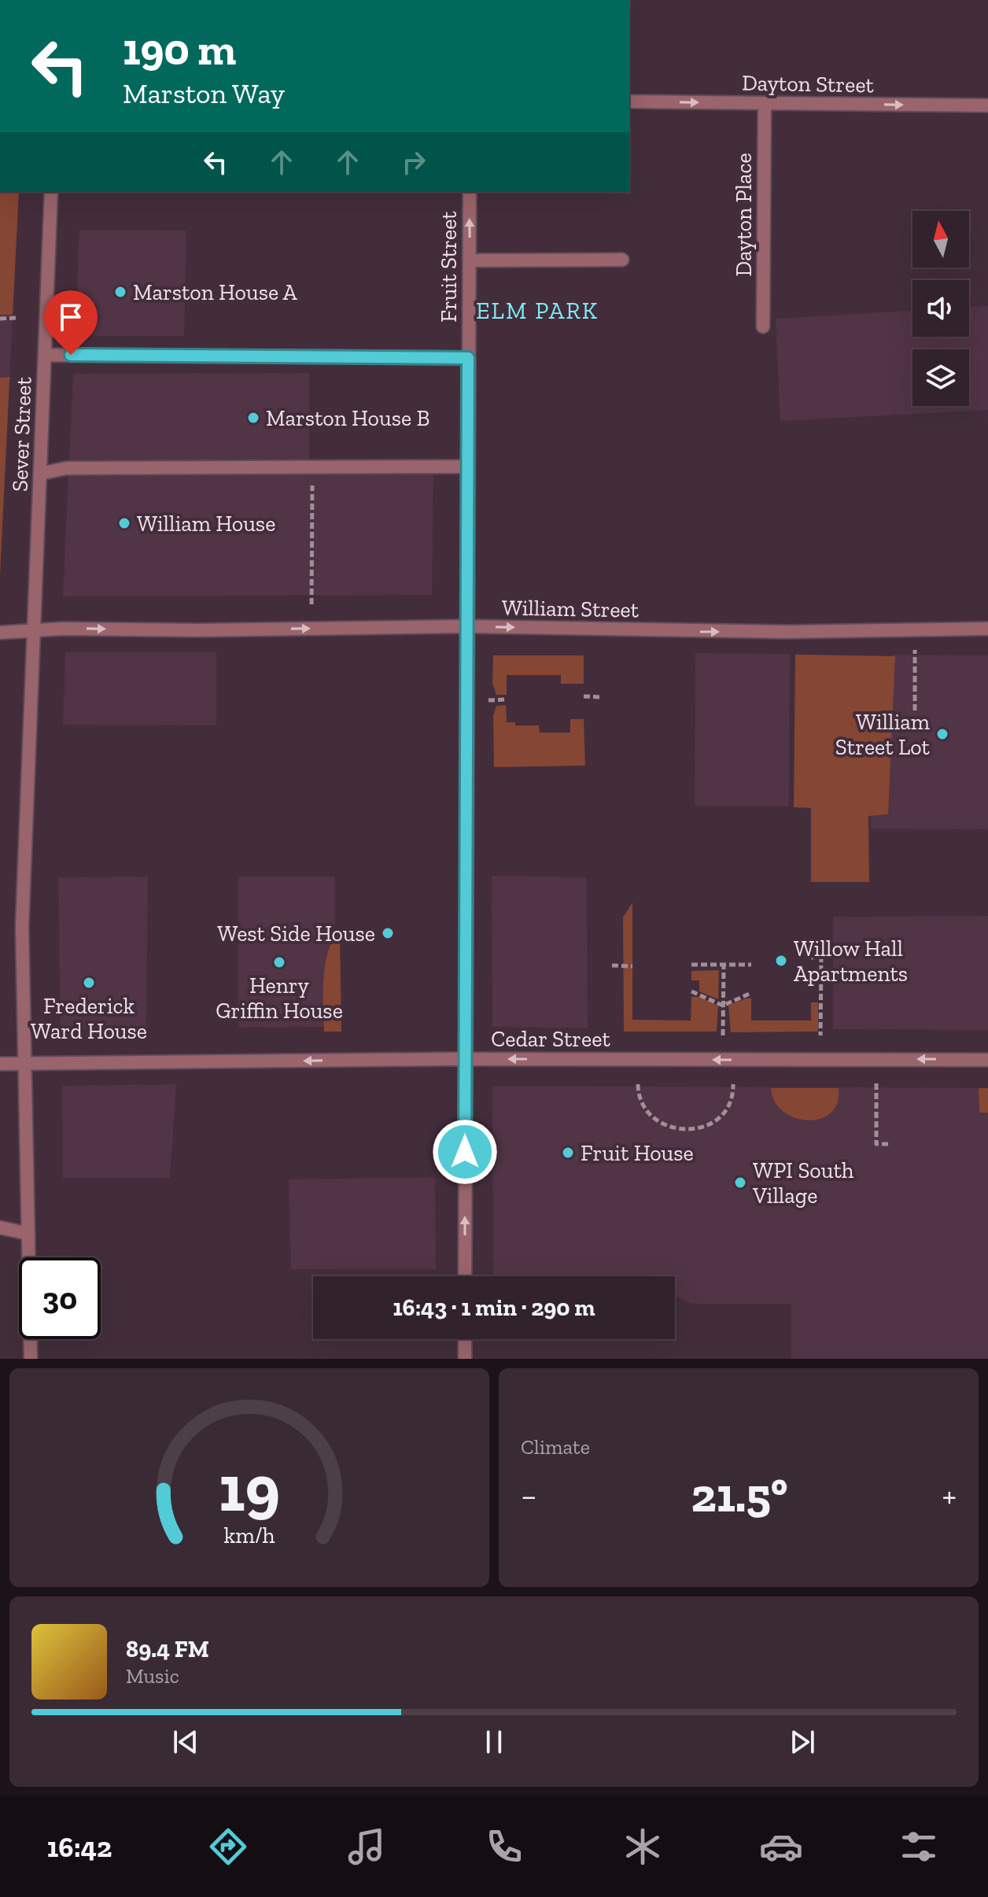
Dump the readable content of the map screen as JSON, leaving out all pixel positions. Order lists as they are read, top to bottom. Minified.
{"streets":{"street":["Dayton Street","Dayton Place","Fruit Street","Sever Street","William Street","Cedar Street"]},"crossings":[["Dayton Street","Dayton Place"],["Fruit Street","William Street"],["Fruit Street","Cedar Street"],["Sever Street","William Street"],["Sever Street","Cedar Street"]],"one_way":["Dayton Street","William Street","Cedar Street"],"districts":["ELM PARK"],"places":["Marston House A","Marston House B","William House","William Street Lot","West Side House","Willow Hall Apartments","Henry Griffin House","Frederick Ward House","Fruit House","WPI South Village"],"north":"top","page":{"turn":["190 m","Marston Way"],"limit":"30","trip":"16:43 · 1 min · 290 m","tile":"Climate","heat":["−","21.5°","+"],"song":["89.4 FM","Music"],"tabs":"16:42","gauge":["19","km/h"]}}
